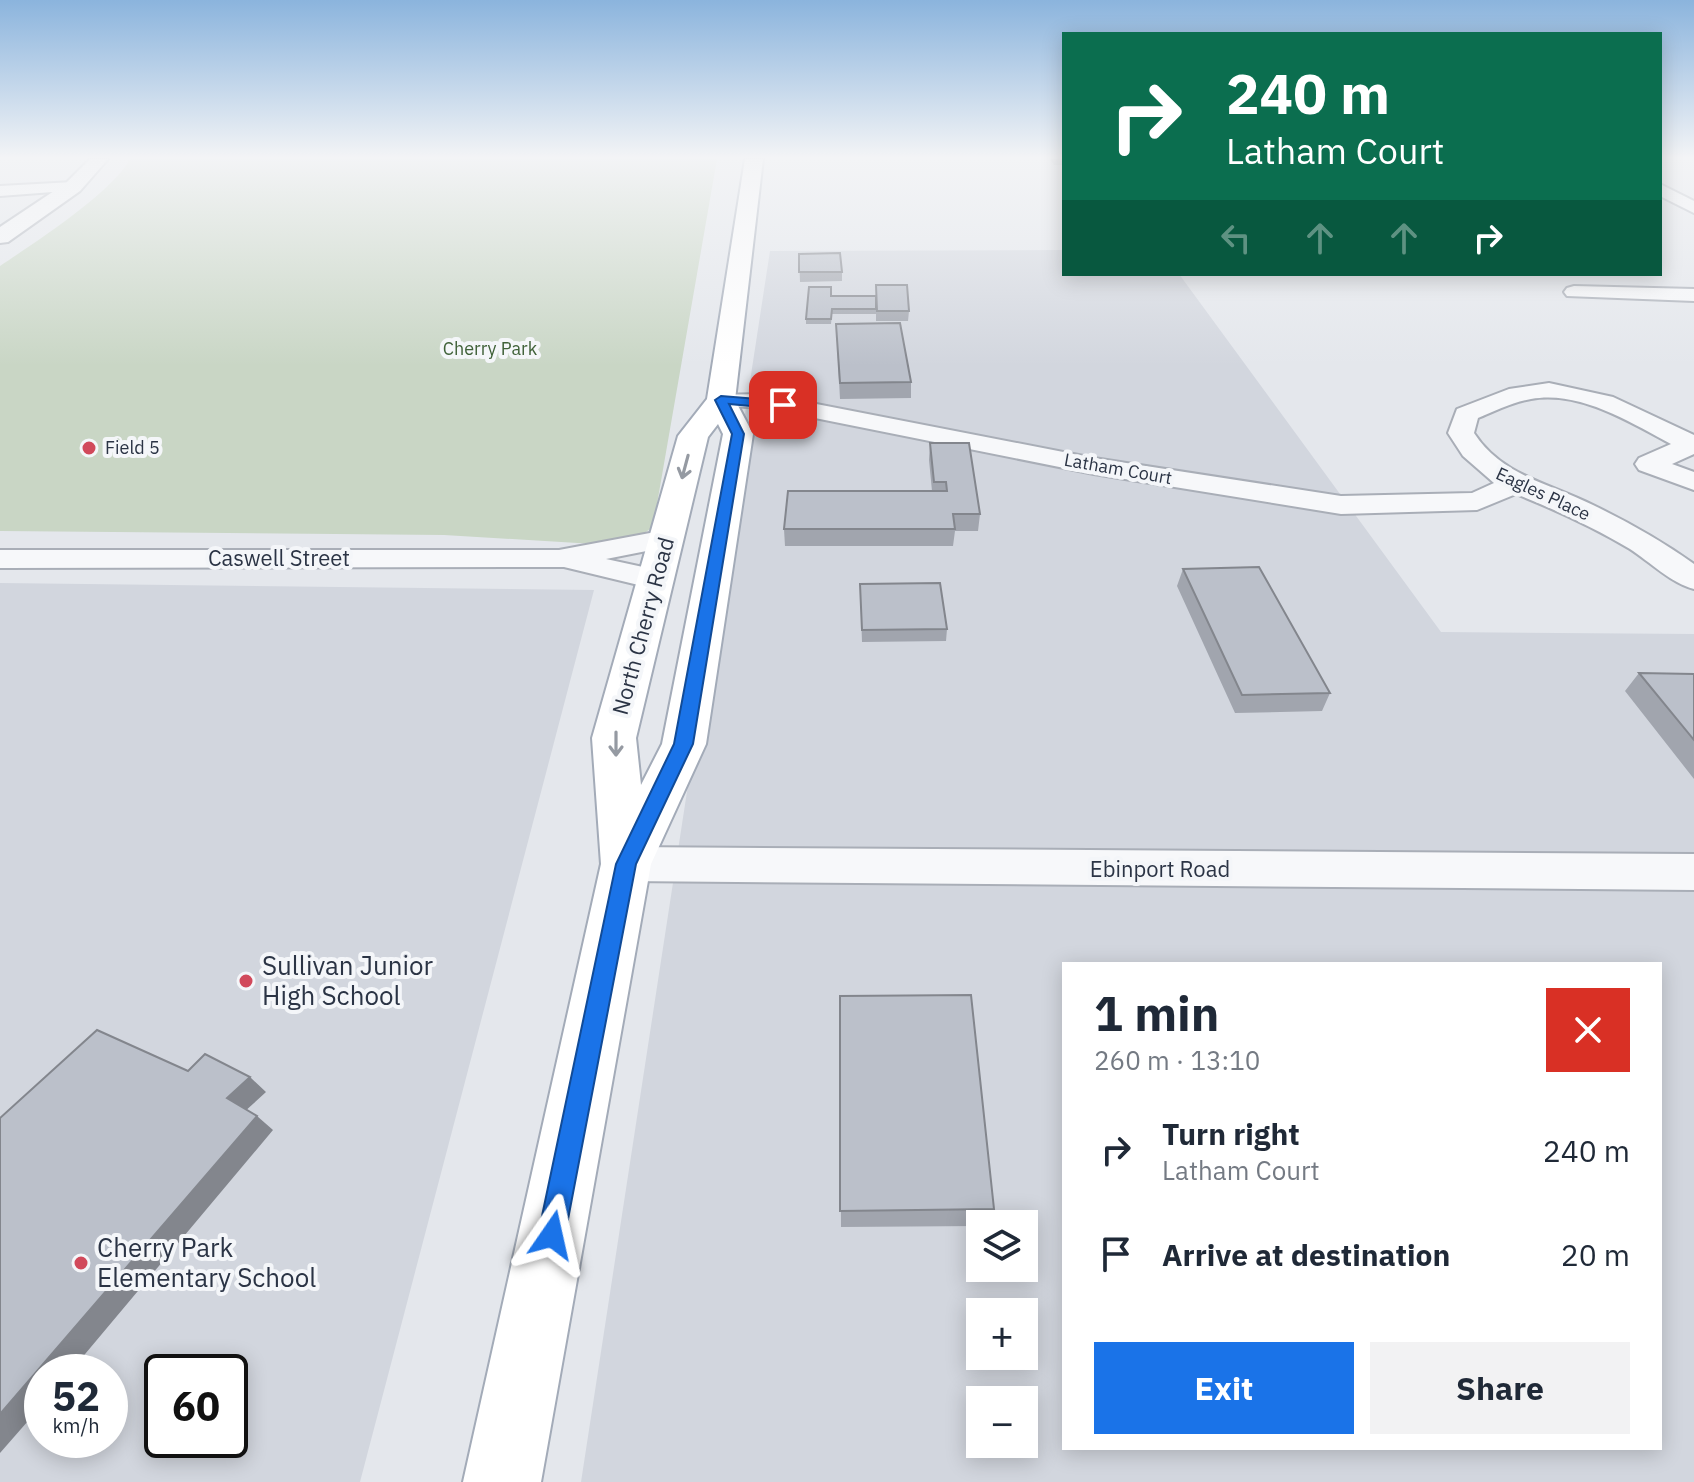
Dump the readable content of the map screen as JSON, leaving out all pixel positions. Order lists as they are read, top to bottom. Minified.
{"streets":{"main road":["North Cherry Road"],"street":["Latham Court","Eagles Place","Caswell Street","Ebinport Road"]},"crossings":[["Latham Court","Eagles Place"],["Latham Court","North Cherry Road"],["Caswell Street","North Cherry Road"],["North Cherry Road","Ebinport Road"]],"parks":["Cherry Park"],"places":["Field 5","Sullivan Junior High School","Cherry Park Elementary School"],"page":{"turn":["240 m","Latham Court"],"heading":["1 min","260 m · 13:10"],"list":[{"name":"Turn right","note":"Latham Court","value":"240 m"},{"name":"Arrive at destination","value":"20 m"}],"map_buttons":["+","−"],"buttons":["Exit","Share"],"speed":"52 km/h","limit":"60"}}
